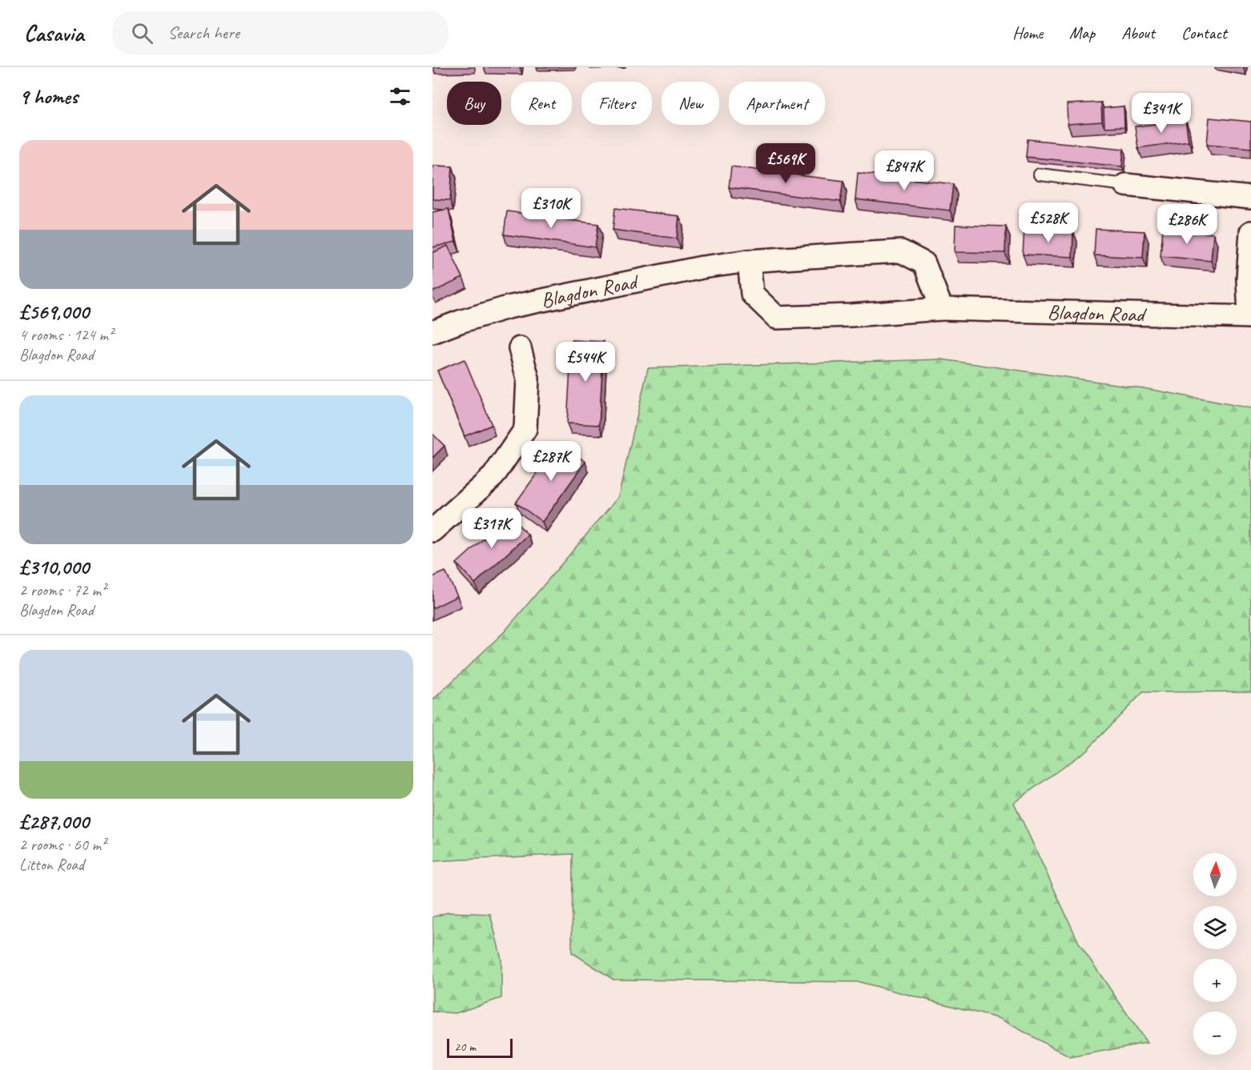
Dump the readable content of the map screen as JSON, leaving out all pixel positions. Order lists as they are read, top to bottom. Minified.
{"streets":{"street":["Blagdon Road"]},"scale_bar":"20 m","north":"top","page":{"header":"Casavia","search":"Search here","nav":["Home","Map","About","Contact"],"heading":"9 homes","chip":["Buy","Rent","Filters","New","Apartment"],"price":["£341K","£569K","£847K","£310K","£528K","£286K","£544K","£287K","£317K"],"list":[{"name":"£569,000","note":"4 rooms · 124 m² · Blagdon Road"},{"name":"£310,000","note":"2 rooms · 72 m² · Blagdon Road"},{"name":"£287,000","note":"2 rooms · 60 m² · Litton Road"}],"map_buttons":["+","−"],"scale":"20 m"}}
